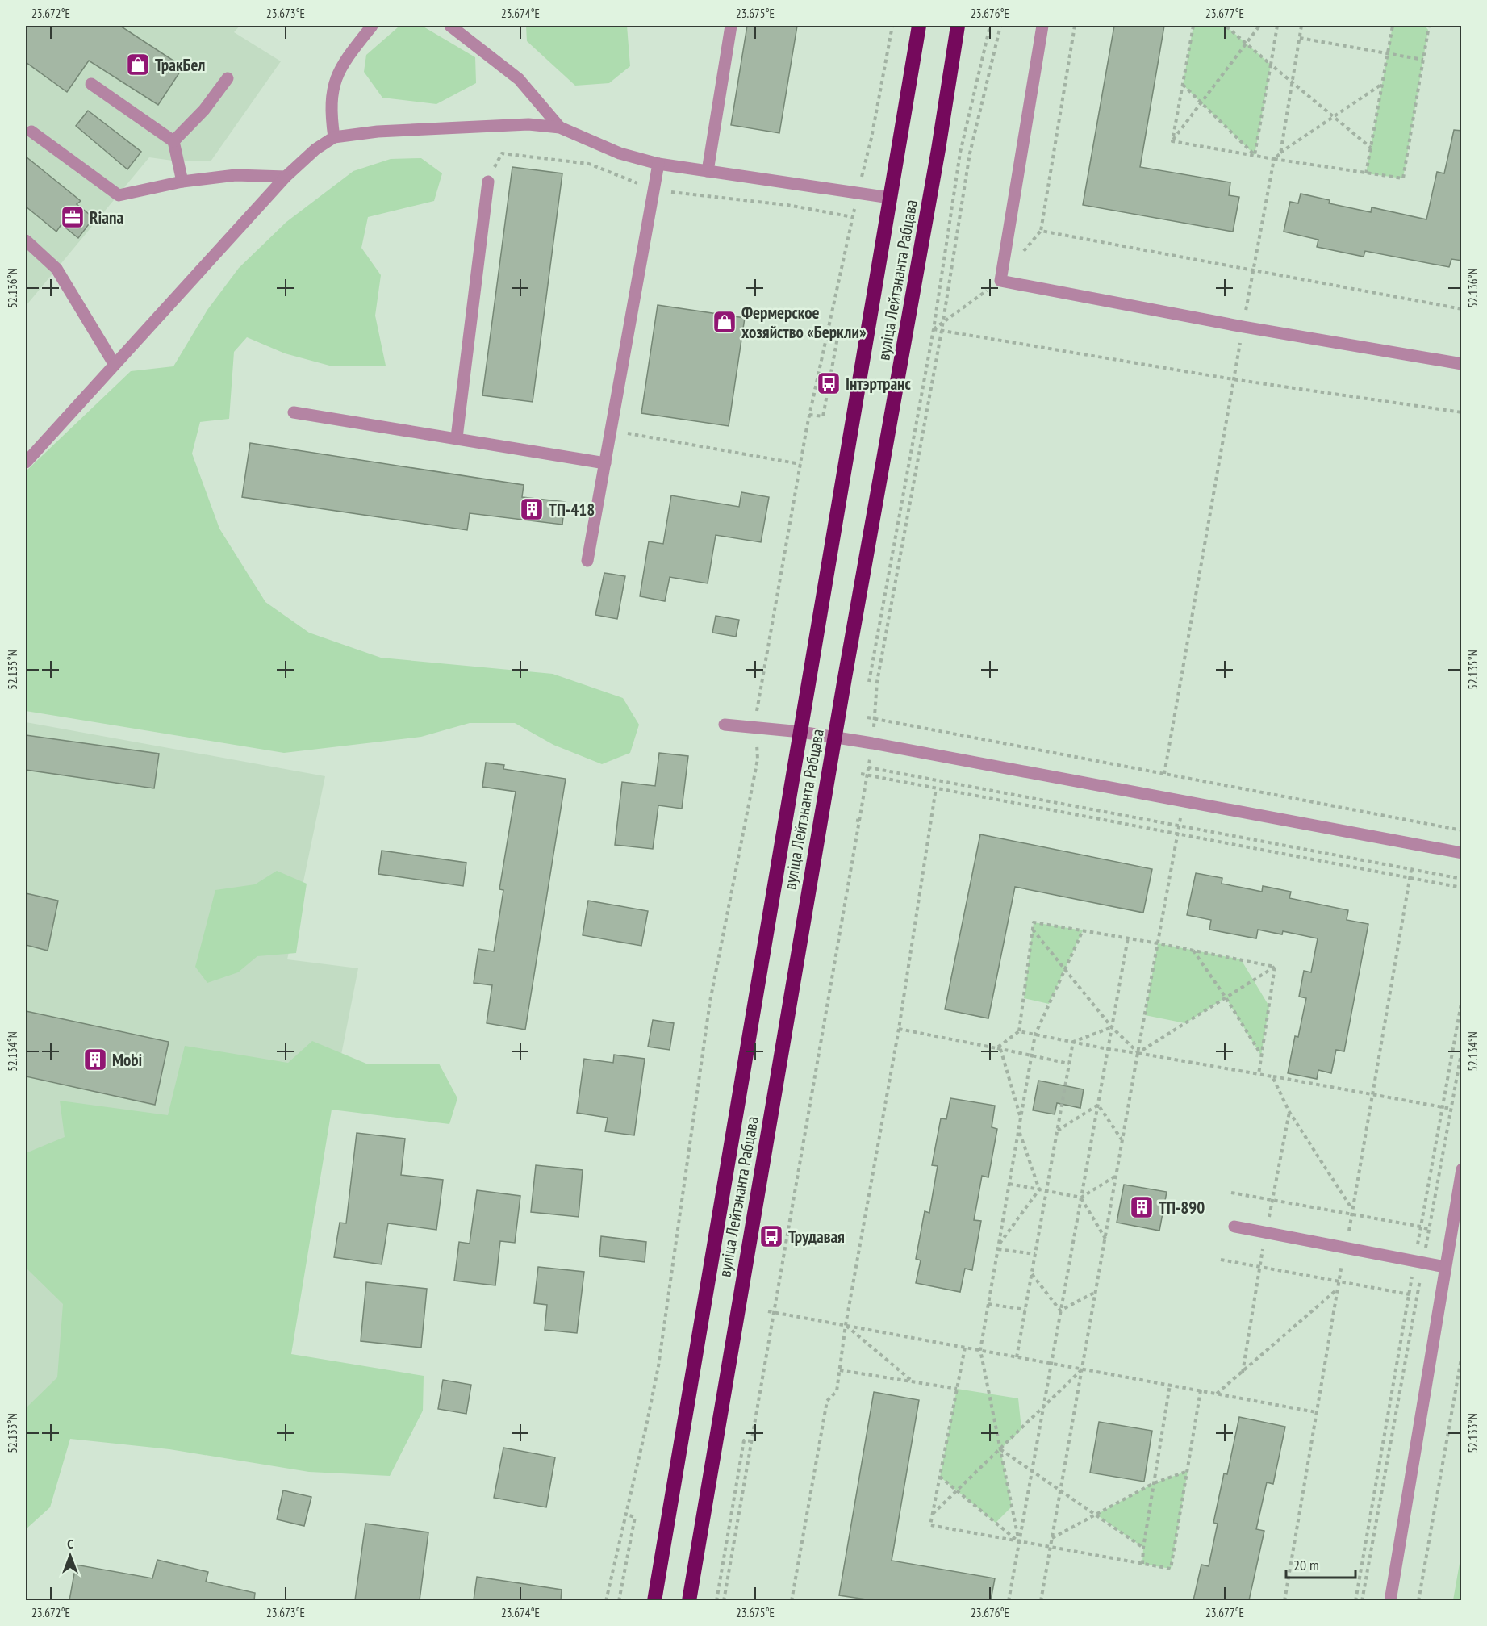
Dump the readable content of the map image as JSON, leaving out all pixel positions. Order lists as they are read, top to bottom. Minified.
{"streets":{"highway":["вуліца Лейтэнанта Рабцава"]},"places":{"shop":["ТракБел","Фермерское хозяйство «Беркли»"],"office":["Riana"],"bus stop":["Інтэртранс","Трудавая"],"building":["ТП-418","Mobi","ТП-890"]},"scale_bar":"20 m","north":"top","coordinates":["23.672°E","23.673°E","23.674°E","23.675°E","23.676°E","23.677°E","52.136°N","52.135°N","52.134°N","52.133°N"]}
